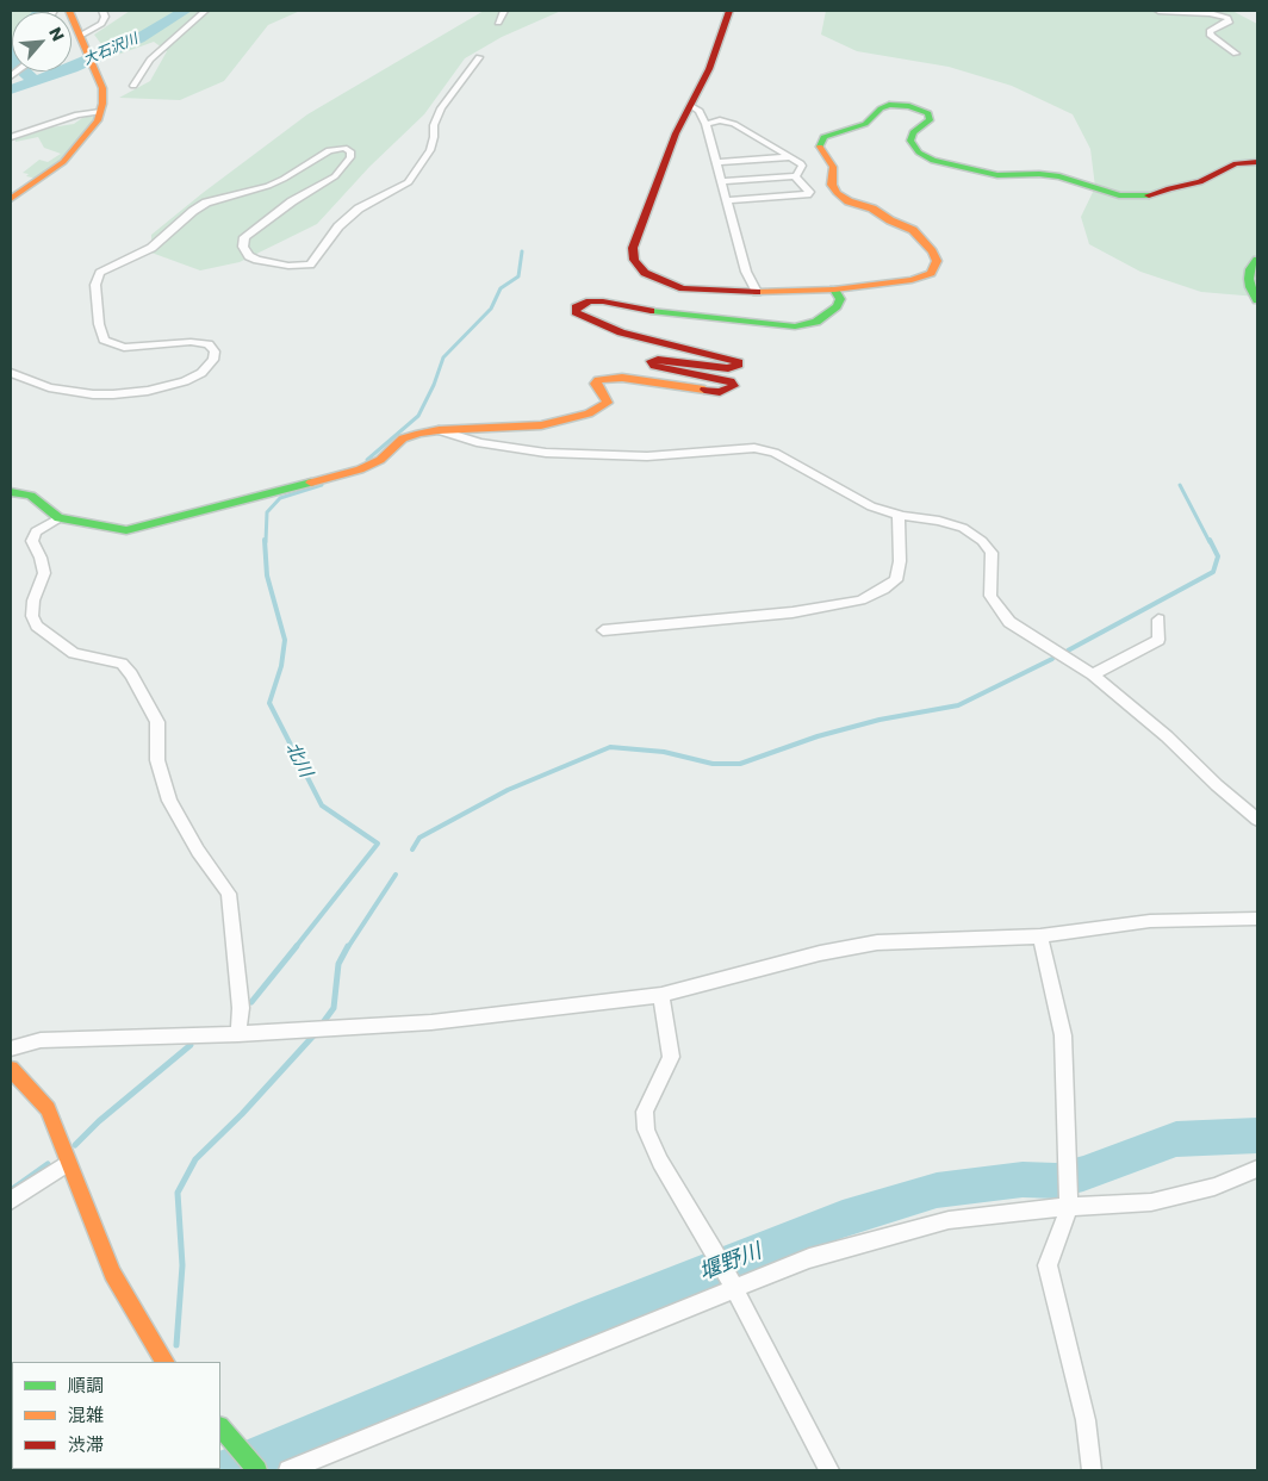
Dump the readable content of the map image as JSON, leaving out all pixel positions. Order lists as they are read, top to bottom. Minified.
{"water":["大石沢川","北川","堰野川"],"legend":["順調","混雑","渋滞"],"north":"top right"}
